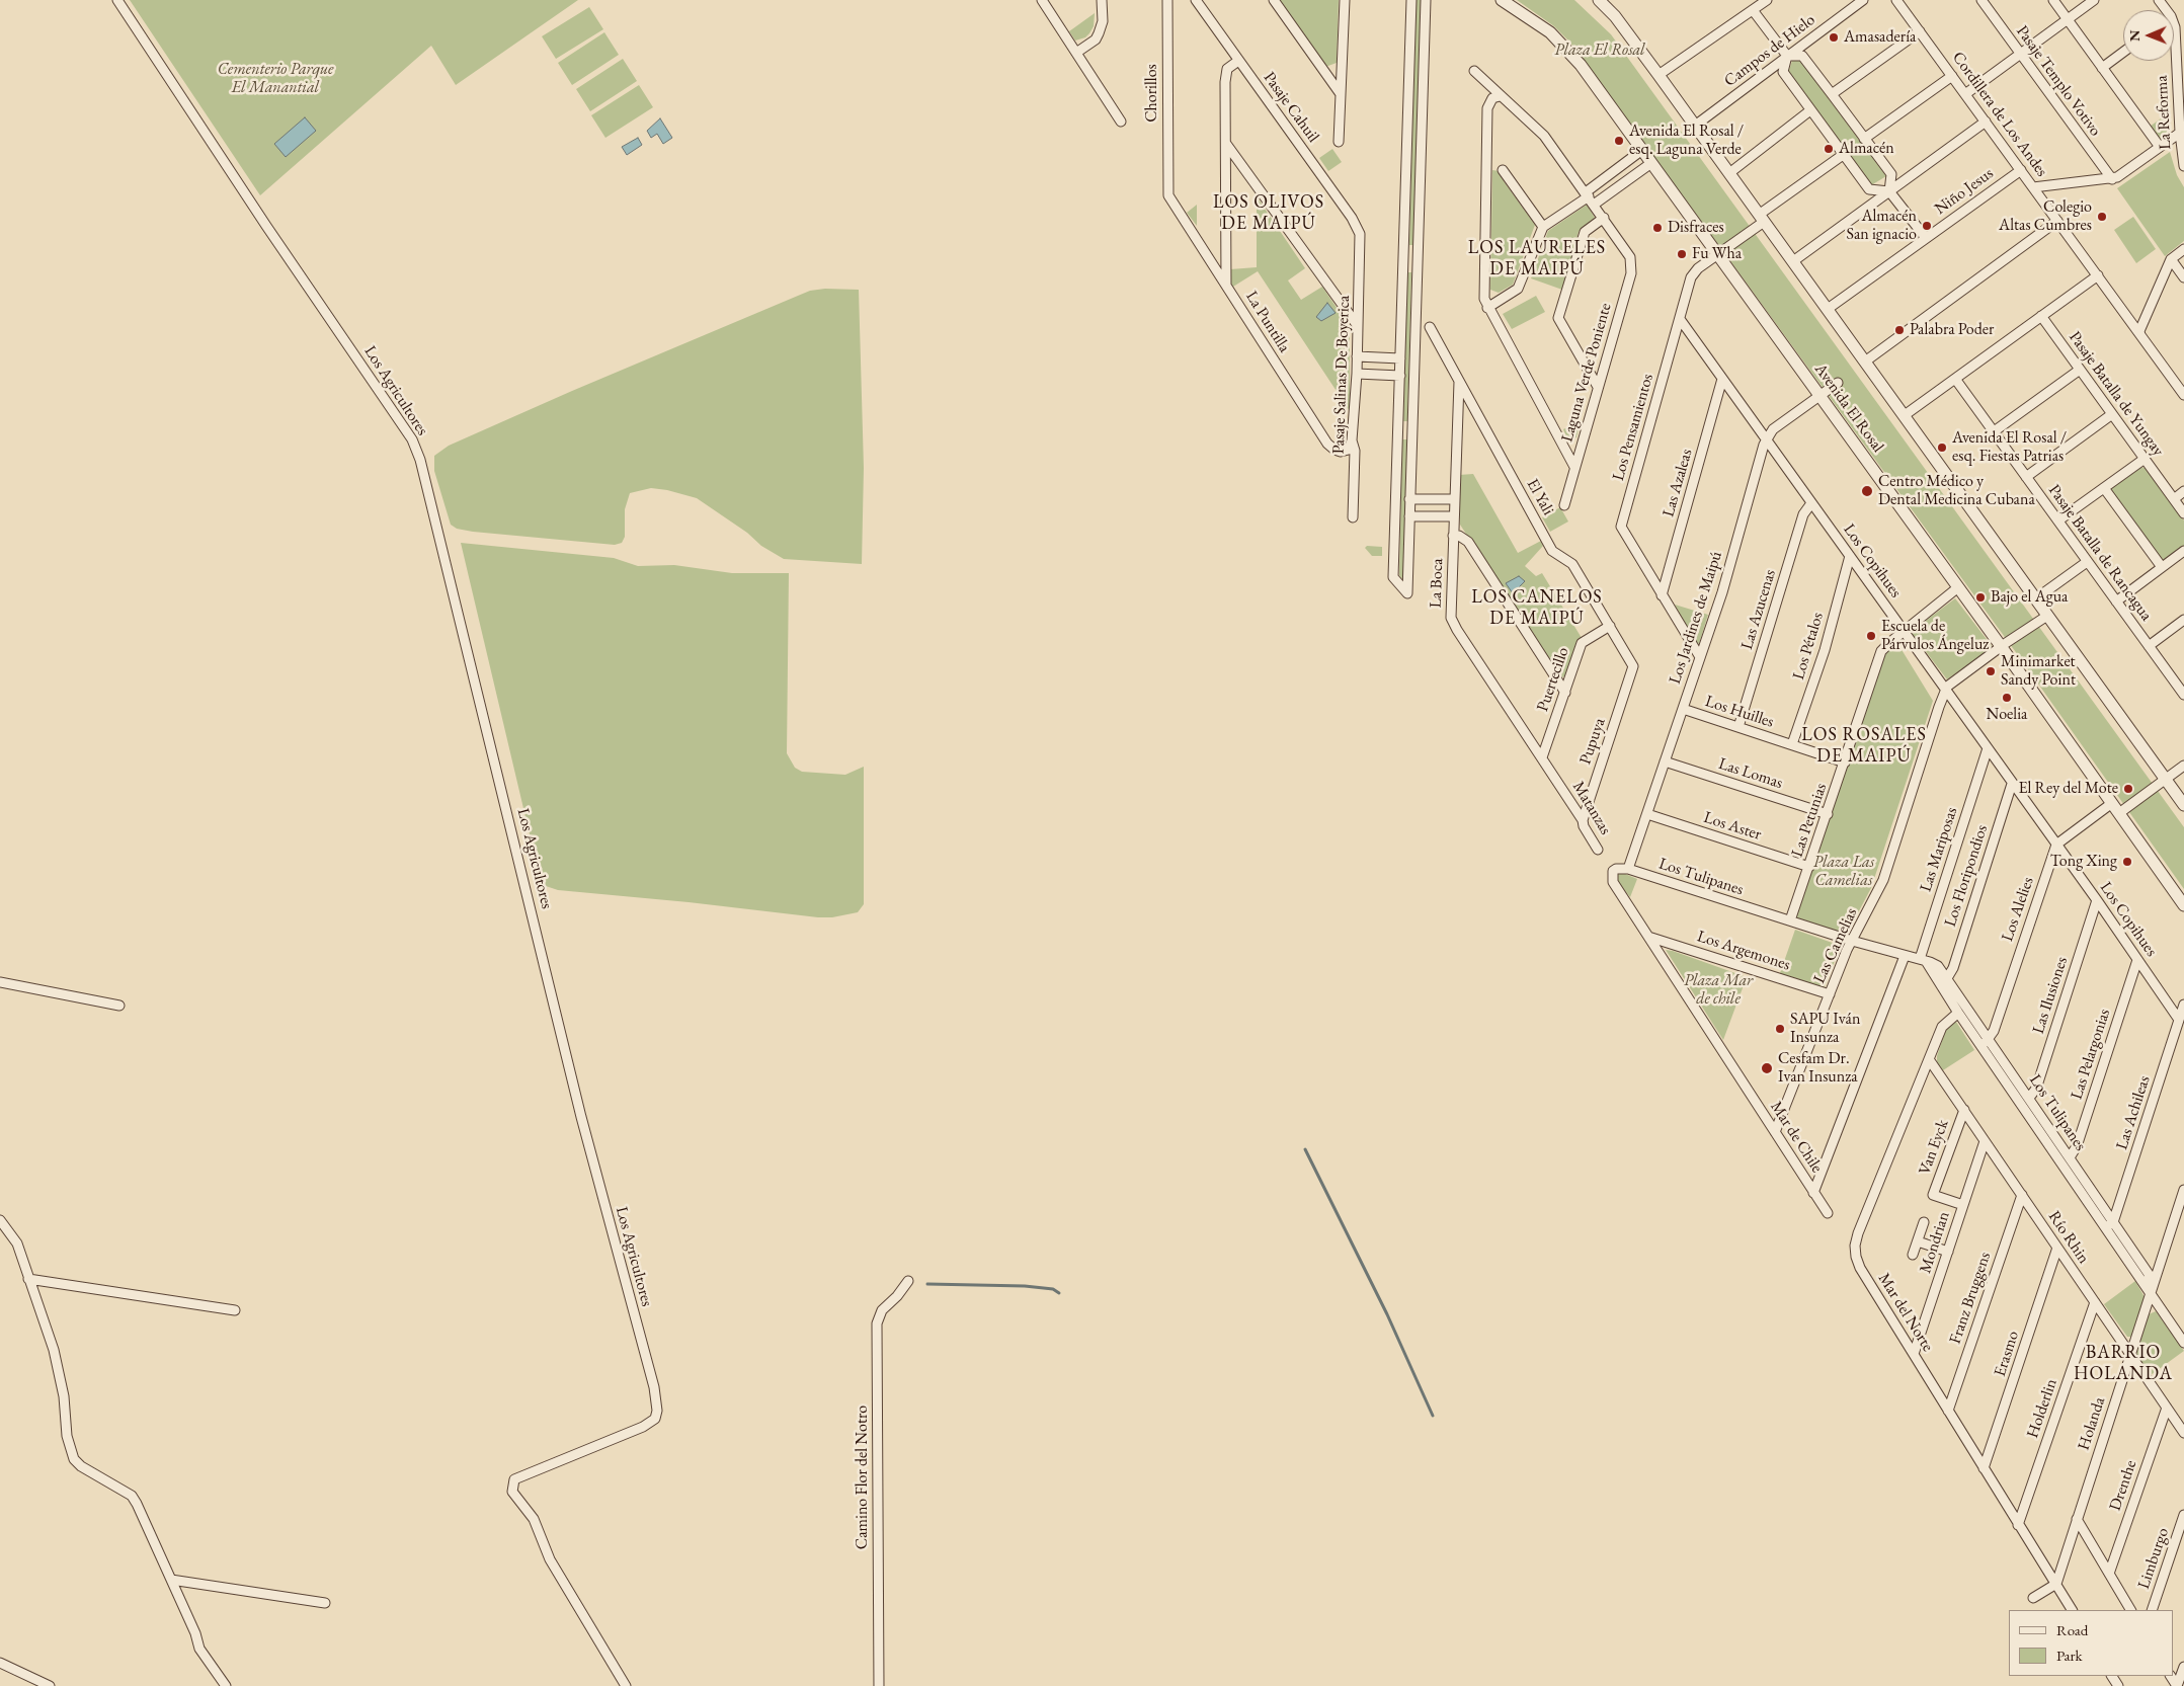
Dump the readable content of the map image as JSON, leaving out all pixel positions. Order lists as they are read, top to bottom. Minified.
{"streets":{"street":["Campos de Hielo","Pasaje Templo Votivo","Chorillos","Pasaje Cahuil","La Reforma","Cordillera de Los Andes","Niño Jesus","La Puntilla","Laguna Verde Poniente","Pasaje Salinas De Boyerica","Los Agricultores","Pasaje Batalla de Yungay","Avenida El Rosal","Los Pensamientos","Las Azaleas","El Yali","Pasaje Batalla de Rancagua","Los Copihues","La Boca","Las Azucenas","Los Jardines de Maipú","Los Pétalos","Puertecillo","Los Huilles","Pupuya","Las Lomas","Matanzas","Las Petunias","Los Aster","Las Mariposas","Los Floripondios","Los Tulipanes","Los Alelies","Las Camelias","Los Argemones","Las Ilusiones","Las Pelargonias","Las Achileas","Mar de Chile","Van Eyck","Río Rhin","Mondrian","Franz Bruggens","Mar del Norte","Erasmo","Holderlin","Holanda","Camino Flor del Notro","Drenthe","Limburgo"]},"crossings":[["Chorillos","La Puntilla"],["Pasaje Cahuil","Pasaje Salinas De Boyerica"],["Cordillera de Los Andes","Niño Jesus"],["La Puntilla","Pasaje Salinas De Boyerica"],["Avenida El Rosal","Los Pensamientos"],["Avenida El Rosal","Los Jardines de Maipú"],["Avenida El Rosal","Las Petunias"],["Avenida El Rosal","Las Camelias"],["Los Pensamientos","Las Azaleas"],["Los Pensamientos","Los Copihues"],["Los Pensamientos","Los Jardines de Maipú"],["Las Azaleas","Los Copihues"],["El Yali","La Boca"],["El Yali","Puertecillo"],["El Yali","Pupuya"],["Los Copihues","Las Azucenas"],["Los Copihues","Los Jardines de Maipú"],["Los Copihues","Los Pétalos"],["Los Copihues","Las Petunias"],["Los Copihues","Las Mariposas"],["Los Copihues","Los Floripondios"],["Los Copihues","Los Alelies"],["Los Copihues","Las Camelias"],["Los Copihues","Las Ilusiones"],["Los Copihues","Las Pelargonias"],["Los Copihues","Las Achileas"],["La Boca","Puertecillo"],["La Boca","Matanzas"],["Las Azucenas","Los Huilles"],["Los Jardines de Maipú","Los Huilles"],["Los Jardines de Maipú","Las Lomas"],["Los Jardines de Maipú","Los Aster"],["Los Jardines de Maipú","Los Tulipanes"],["Los Pétalos","Los Huilles"],["Puertecillo","Matanzas"],["Los Huilles","Las Petunias"],["Pupuya","Matanzas"],["Las Lomas","Las Petunias"],["Las Petunias","Los Aster"],["Las Petunias","Los Tulipanes"],["Las Mariposas","Los Tulipanes"],["Los Floripondios","Los Tulipanes"],["Los Tulipanes","Los Alelies"],["Los Tulipanes","Las Camelias"],["Los Tulipanes","Las Ilusiones"],["Los Tulipanes","Las Pelargonias"],["Los Tulipanes","Las Achileas"],["Los Tulipanes","Mar de Chile"],["Los Tulipanes","Mar del Norte"],["Los Tulipanes","Holanda"],["Las Camelias","Los Argemones"],["Las Camelias","Mar de Chile"],["Los Argemones","Mar de Chile"],["Van Eyck","Río Rhin"],["Van Eyck","Mondrian"],["Río Rhin","Mondrian"],["Río Rhin","Franz Bruggens"],["Río Rhin","Mar del Norte"],["Río Rhin","Erasmo"],["Río Rhin","Holderlin"],["Río Rhin","Holanda"],["Río Rhin","Drenthe"],["Mondrian","Mar del Norte"],["Franz Bruggens","Mar del Norte"],["Mar del Norte","Erasmo"],["Mar del Norte","Holderlin"],["Mar del Norte","Holanda"]],"districts":["LOS OLIVOS DE MAIPÚ","LOS LAURELES DE MAIPÚ","LOS CANELOS DE MAIPÚ","LOS ROSALES DE MAIPÚ","BARRIO HOLANDA"],"parks":["Plaza El Rosal","Cementerio Parque El Manantial","Plaza Las Camelias","Plaza Mar de chile"],"places":["Amasadería","Avenida El Rosal / esq. Laguna Verde","Almacén","Colegio Altas Cumbres","Almacén San ignacio","Disfraces","Fu Wha","Palabra Poder","Avenida El Rosal / esq. Fiestas Patrias","Centro Médico y Dental Medicina Cubana","Bajo el Agua","Escuela de Párvulos Ángeluz","Minimarket Sandy Point","Noelia","El Rey del Mote","Tong Xing","SAPU Iván Insunza","Cesfam Dr. Ivan Insunza"],"legend":["Road","Park"],"north":"left"}
